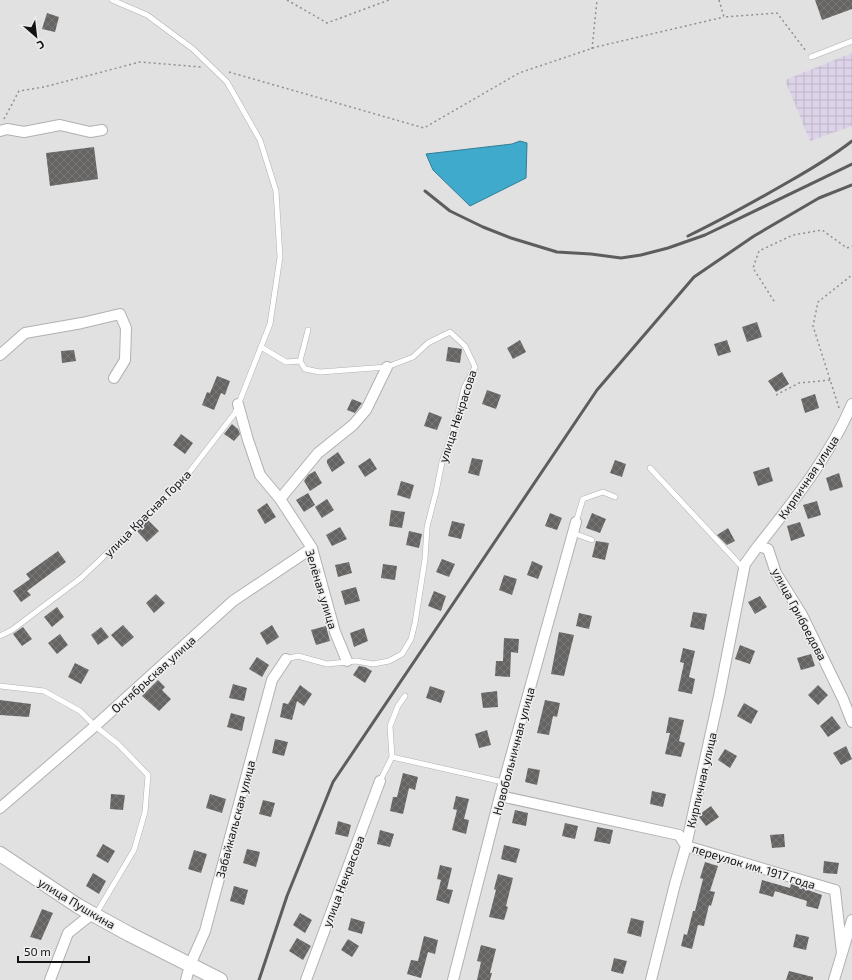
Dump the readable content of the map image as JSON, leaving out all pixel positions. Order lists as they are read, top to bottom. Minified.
{"streets":{"street":["улица Некрасова","Кирпичная улица","Зелёная улица","улица Грибоедова","Октябрьская улица","Новобольничная улица","Забайкальская улица","переулок им. 1917 года","улица Пушкина"],"lane":["улица Красная Горка"]},"crossings":[["улица Некрасова","Зелёная улица"],["Кирпичная улица","улица Грибоедова"],["Кирпичная улица","переулок им. 1917 года"],["улица Красная Горка","Зелёная улица"],["Зелёная улица","Октябрьская улица"],["Новобольничная улица","переулок им. 1917 года"],["Забайкальская улица","улица Пушкина"]],"scale_bar":"50 m","north":"bottom right"}
